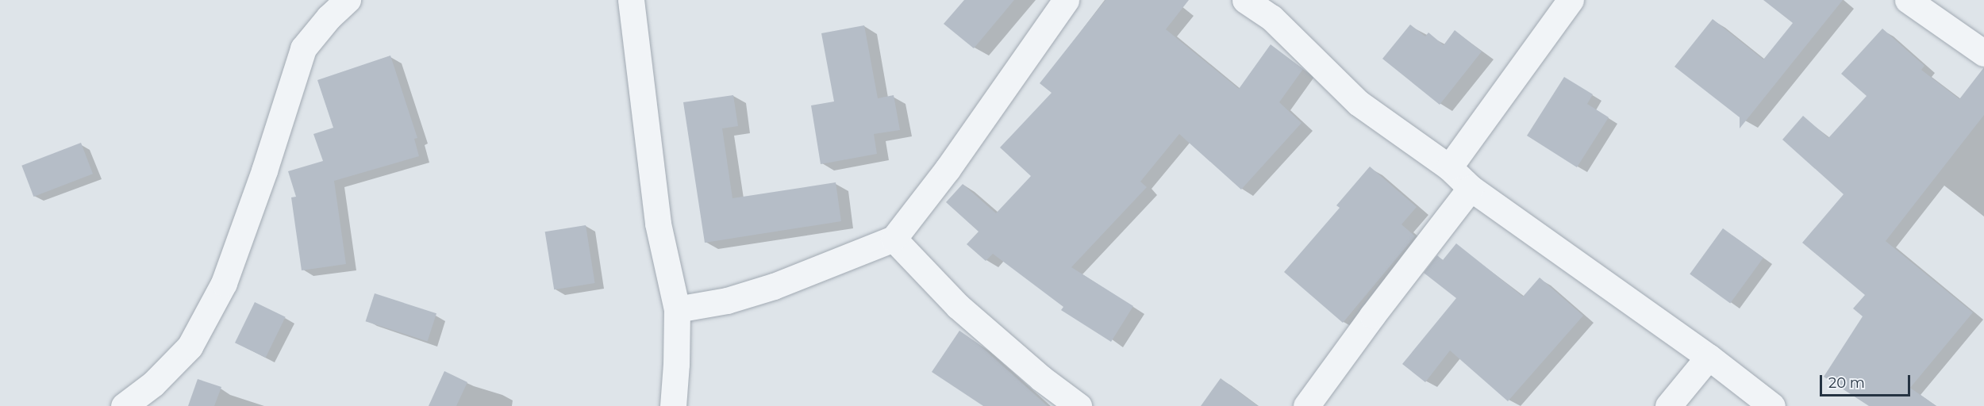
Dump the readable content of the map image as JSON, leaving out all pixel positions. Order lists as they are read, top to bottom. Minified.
{"scale_bar":"20 m"}
